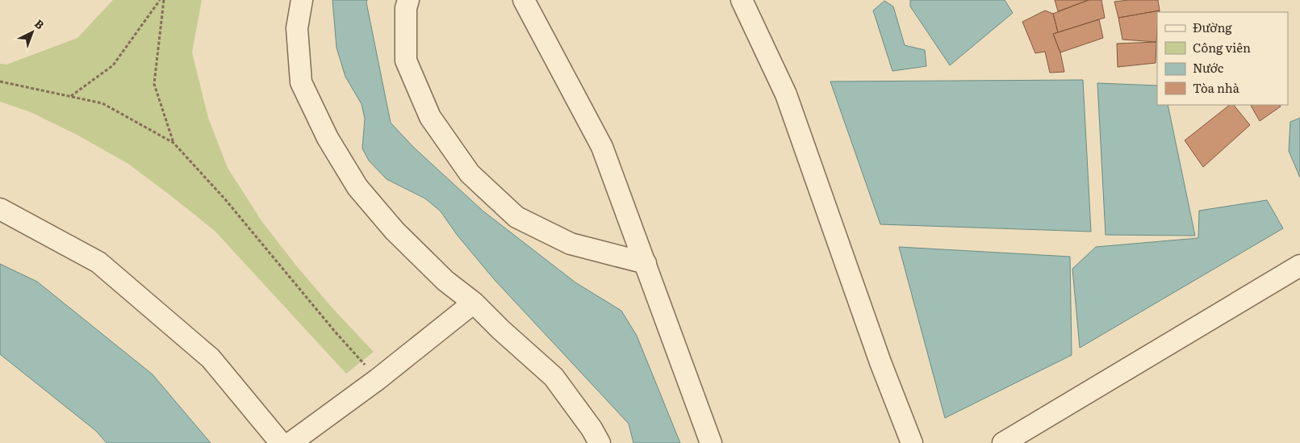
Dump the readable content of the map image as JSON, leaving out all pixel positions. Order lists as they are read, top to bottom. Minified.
{"legend":["Đường","Công viên","Nước","Tòa nhà"],"north":"top right"}
